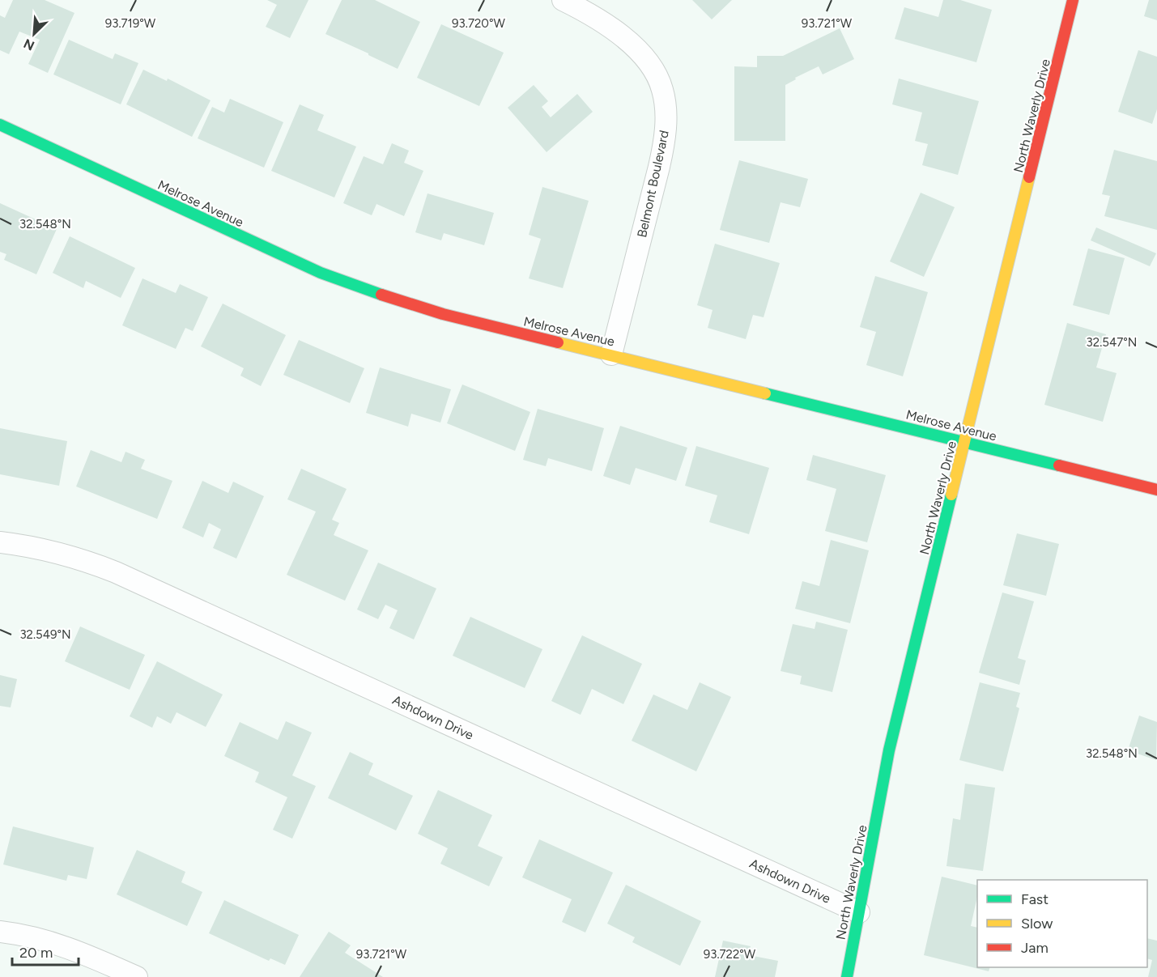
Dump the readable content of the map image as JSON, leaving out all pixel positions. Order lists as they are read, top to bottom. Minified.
{"streets":{"street":["North Waverly Drive","Belmont Boulevard","Melrose Avenue","Ashdown Drive"]},"crossings":[["North Waverly Drive","Melrose Avenue"],["North Waverly Drive","Ashdown Drive"],["Belmont Boulevard","Melrose Avenue"]],"legend":["Fast","Slow","Jam"],"scale_bar":"20 m","north":"bottom left","coordinates":["93.719°W","93.720°W","93.721°W","32.548°N","32.547°N","32.549°N","93.722°W"]}
